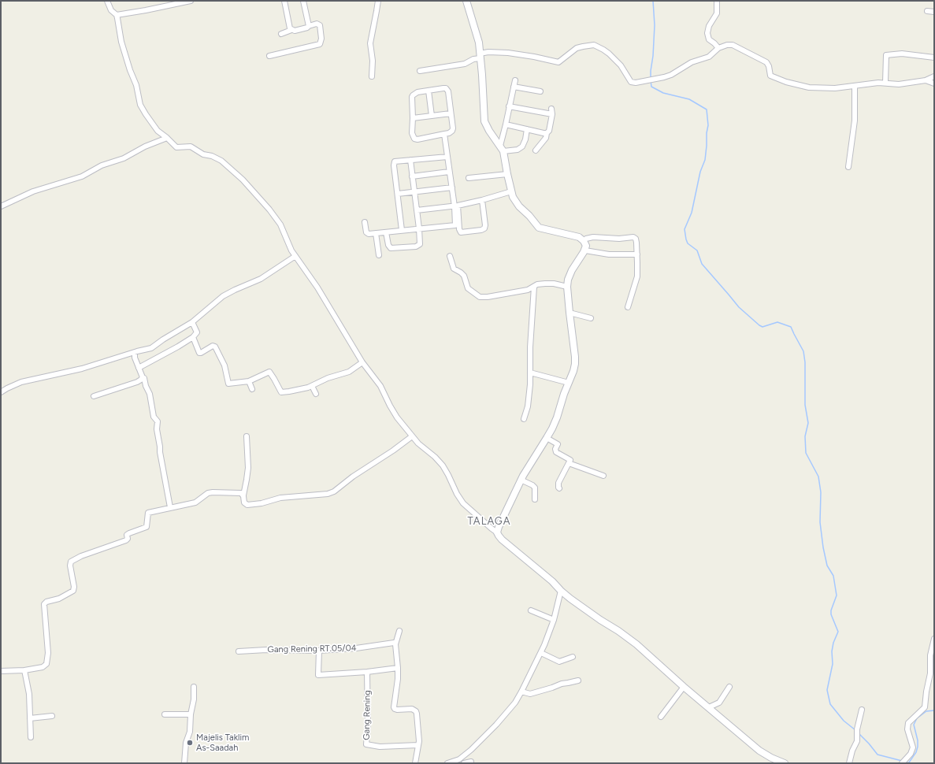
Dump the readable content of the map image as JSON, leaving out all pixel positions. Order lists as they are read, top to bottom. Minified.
{"streets":{"street":["Gang Rening RT.05/04","Gang Rening"]},"districts":["TALAGA"],"places":["Majelis Taklim As-Saadah"]}
